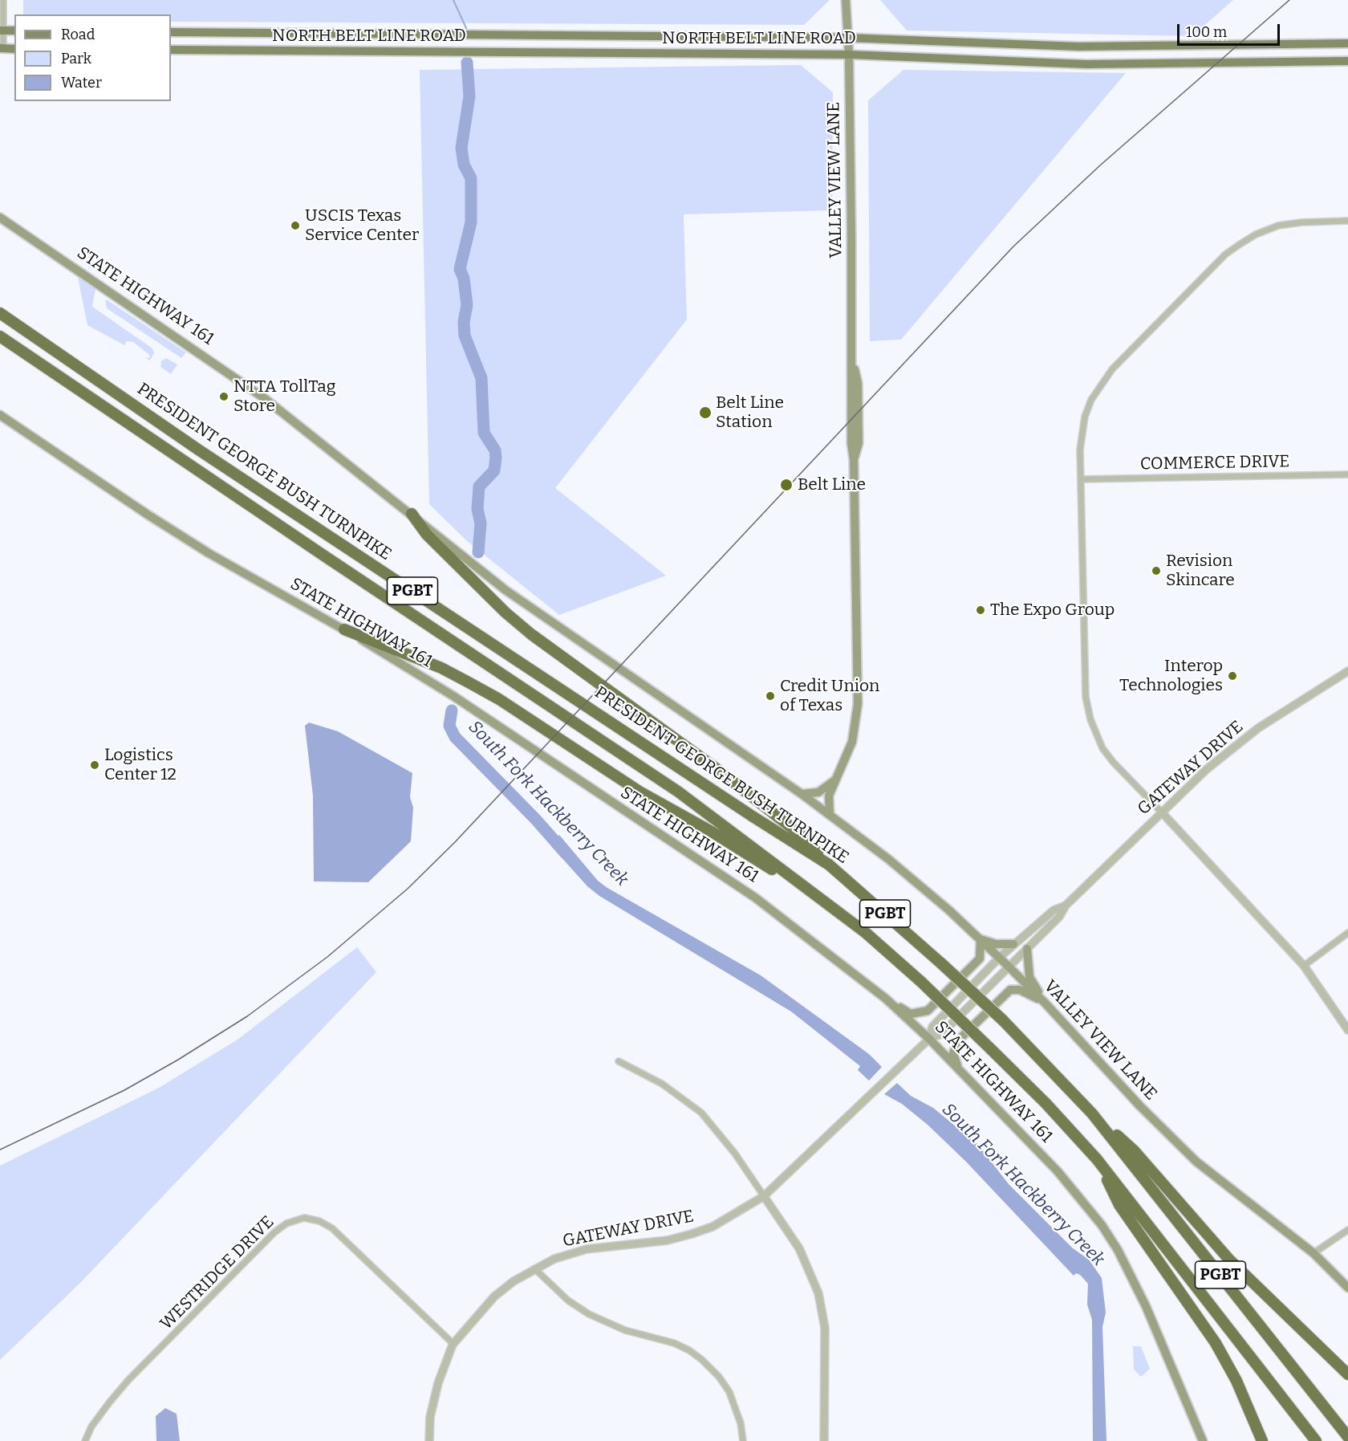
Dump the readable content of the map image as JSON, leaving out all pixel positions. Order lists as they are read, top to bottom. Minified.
{"streets":{"highway":["PRESIDENT GEORGE BUSH TURNPIKE","PGBT"],"main road":["NORTH BELT LINE ROAD","VALLEY VIEW LANE","STATE HIGHWAY 161"],"street":["COMMERCE DRIVE","GATEWAY DRIVE","WESTRIDGE DRIVE"]},"crossings":[["NORTH BELT LINE ROAD","VALLEY VIEW LANE"],["VALLEY VIEW LANE","STATE HIGHWAY 161"],["VALLEY VIEW LANE","GATEWAY DRIVE"],["STATE HIGHWAY 161","GATEWAY DRIVE"],["GATEWAY DRIVE","WESTRIDGE DRIVE"]],"water":["South Fork Hackberry Creek"],"places":["USCIS Texas Service Center","NTTA TollTag Store","Belt Line Station","Belt Line","Revision Skincare","The Expo Group","Interop Technologies","Credit Union of Texas","Logistics Center 12"],"legend":["Road","Park","Water"],"scale_bar":"100 m"}
